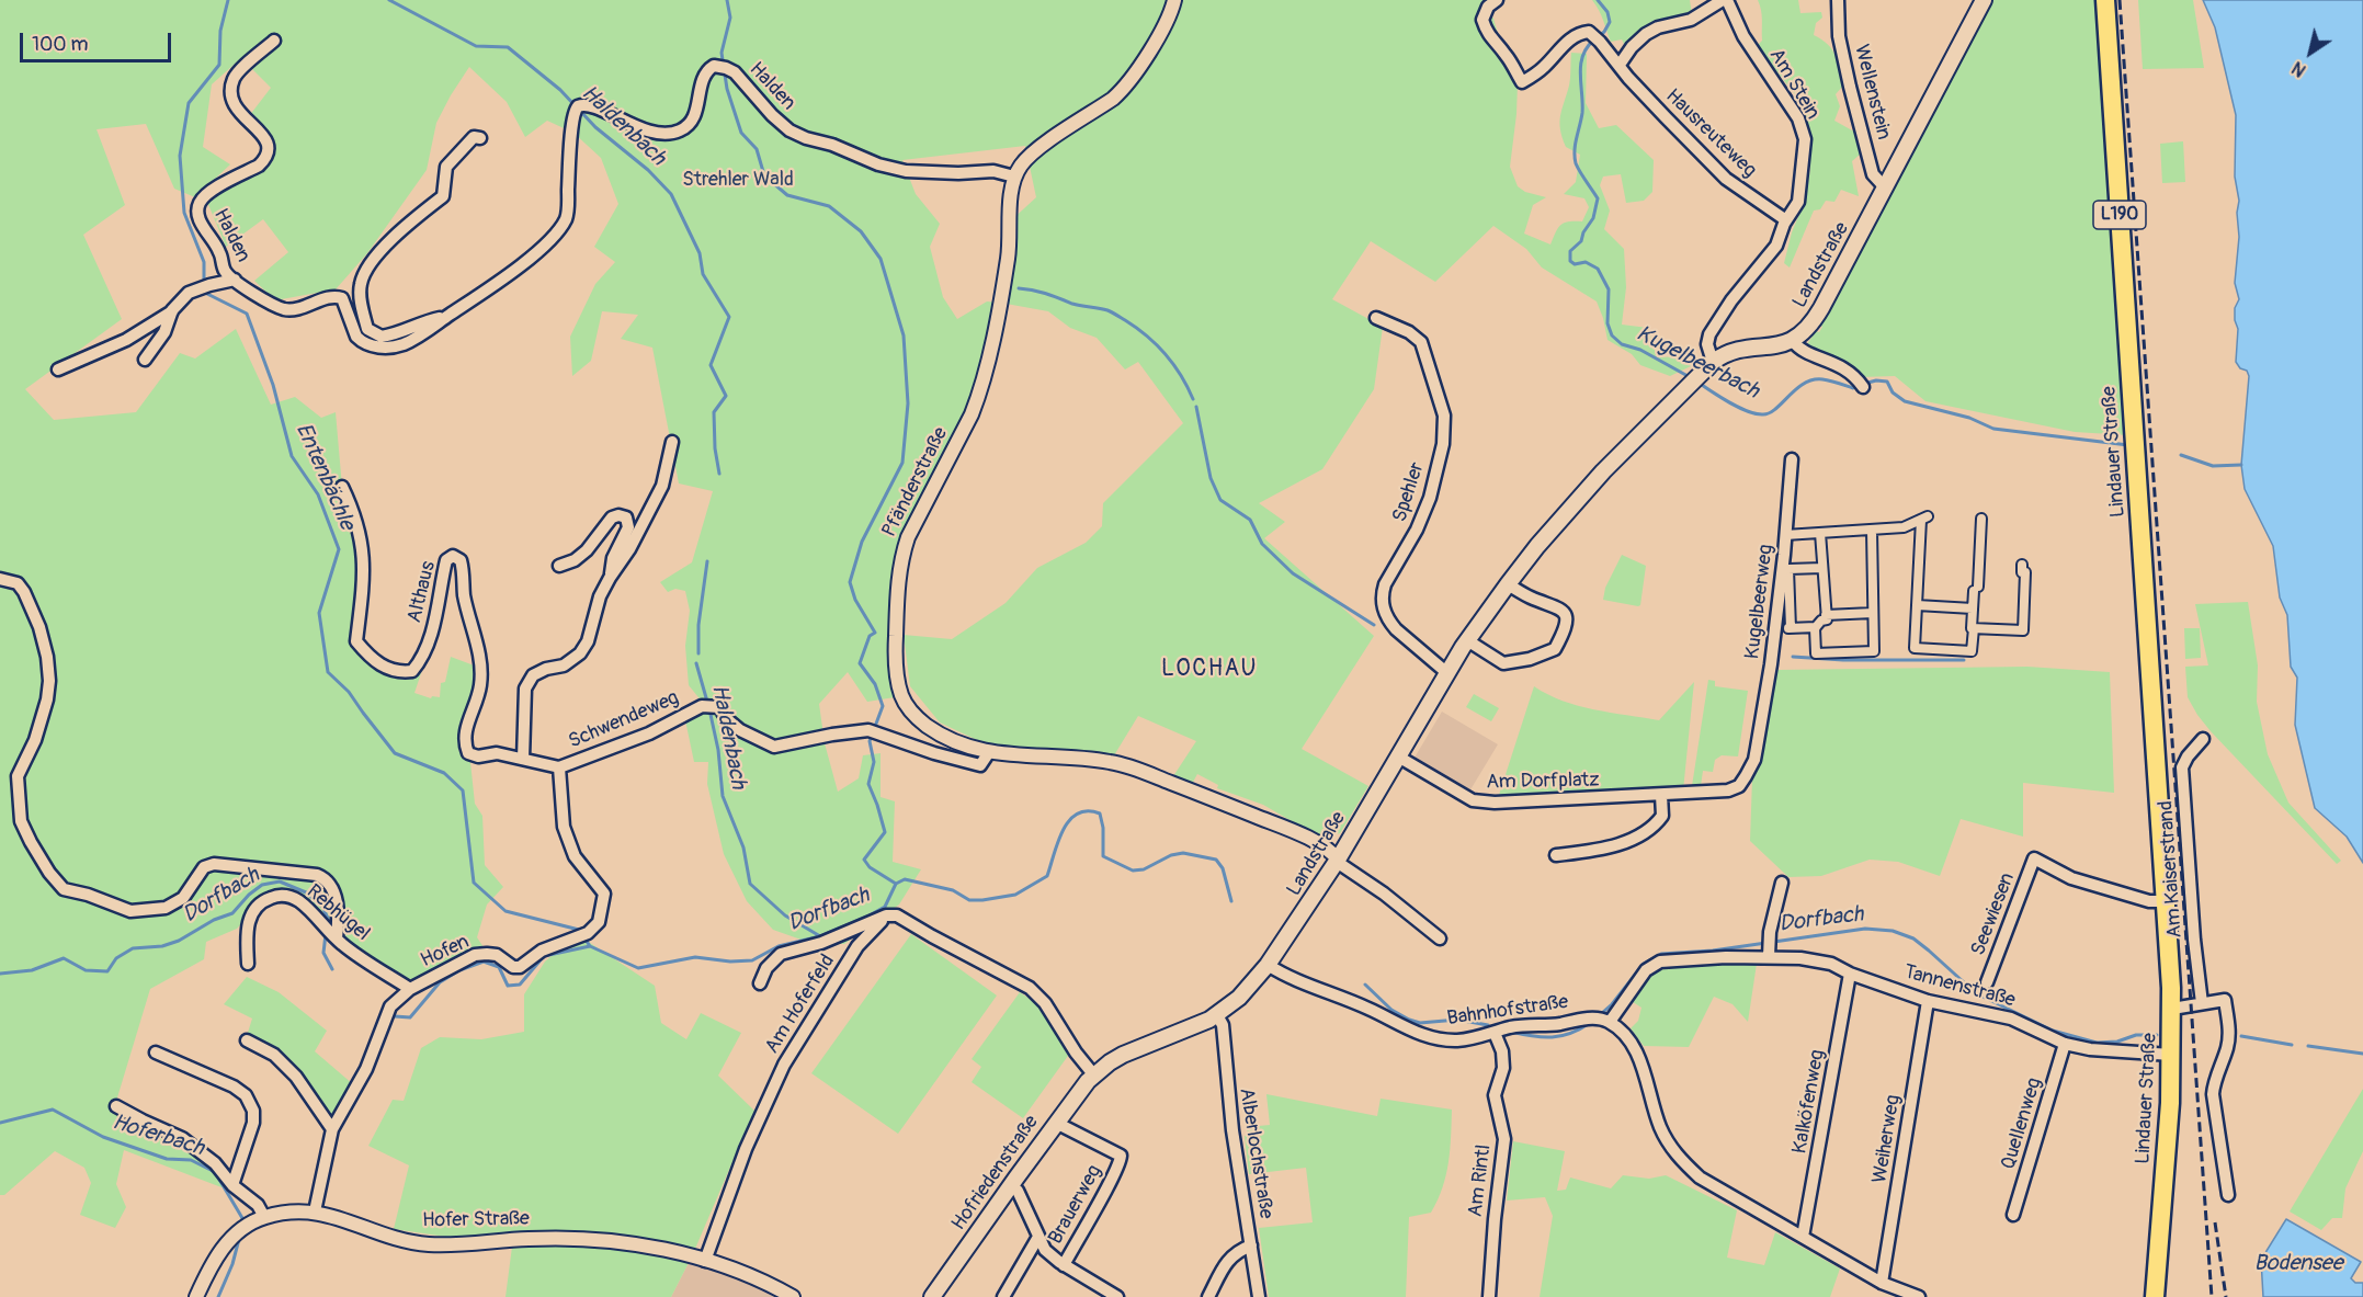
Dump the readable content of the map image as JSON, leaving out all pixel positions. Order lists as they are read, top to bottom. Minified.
{"streets":{"main road":["L190","Landstraße","Lindauer Straße","Hofriedenstraße"],"street":["Am Stein","Halden","Wellenstein","Hausreuteweg","Pfänderstraße","Spehler","Althaus","Kugelbeerweg","Schwendeweg","Am Dorfplatz","Am Kaiserstrand","Rebhügel","Seewiesen","Hofen","Tannenstraße","Am Hoferfeld","Bahnhofstraße","Kalköfenweg","Quellenweg","Weiherweg","Alberlochstraße","Am Rintl","Brauerweg","Hofer Straße"]},"crossings":[["Am Stein","Hausreuteweg"],["Am Stein","Landstraße"],["Halden","Pfänderstraße"],["Wellenstein","Landstraße"],["Landstraße","Pfänderstraße"],["Landstraße","Spehler"],["Landstraße","Am Dorfplatz"],["Landstraße","Bahnhofstraße"],["Landstraße","Alberlochstraße"],["Landstraße","Hofriedenstraße"],["Lindauer Straße","Seewiesen"],["Lindauer Straße","Tannenstraße"],["Pfänderstraße","Schwendeweg"],["Althaus","Schwendeweg"],["Althaus","Hofen"],["Kugelbeerweg","Am Dorfplatz"],["Schwendeweg","Hofen"],["Rebhügel","Hofen"],["Hofen","Hofer Straße"],["Tannenstraße","Bahnhofstraße"],["Tannenstraße","Kalköfenweg"],["Tannenstraße","Quellenweg"],["Tannenstraße","Weiherweg"],["Am Hoferfeld","Hofer Straße"],["Bahnhofstraße","Am Rintl"],["Hofriedenstraße","Brauerweg"]],"districts":["LOCHAU"],"water":["Haldenbach","Kugelbeerbach","Entenbächle","Dorfbach","Hoferbach","Bodensee"],"parks":["Strehler Wald"],"scale_bar":"100 m","north":"bottom left"}
